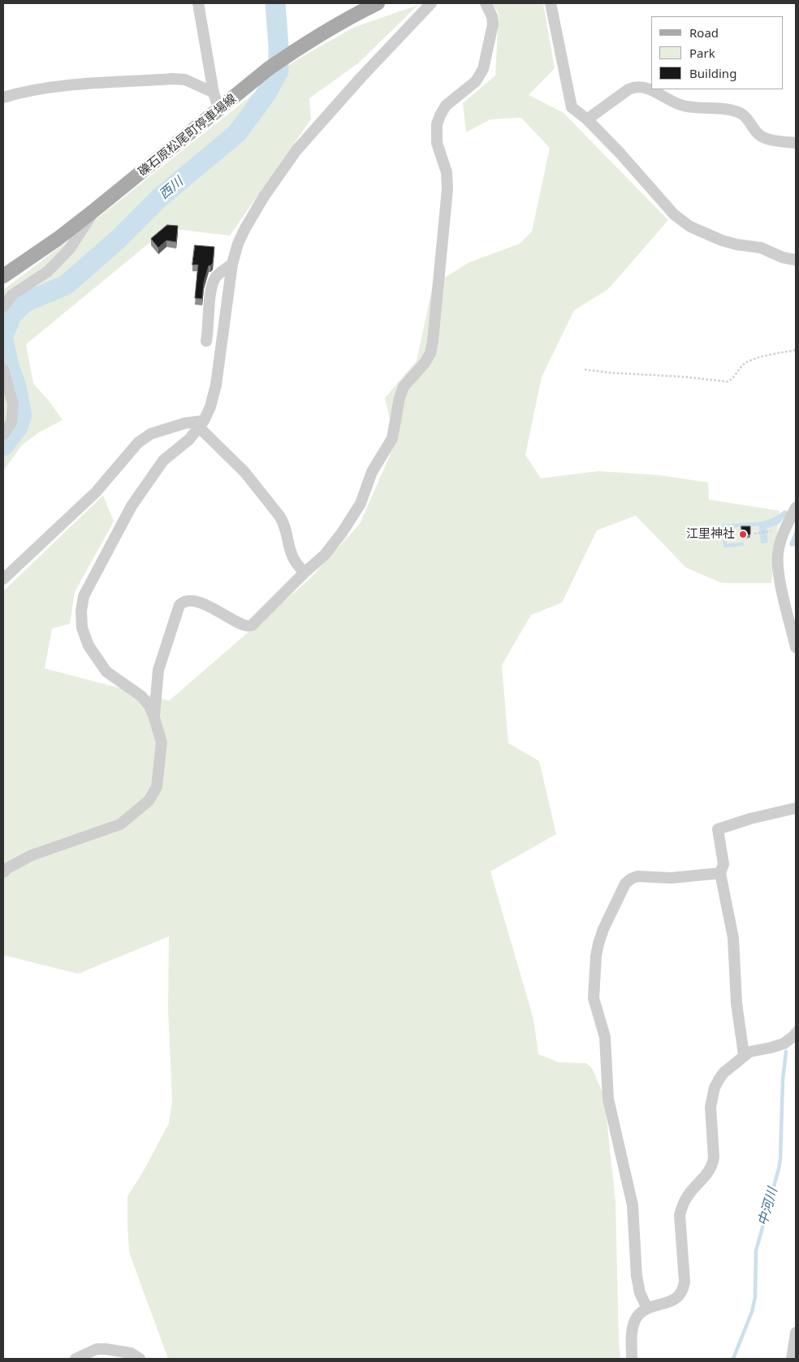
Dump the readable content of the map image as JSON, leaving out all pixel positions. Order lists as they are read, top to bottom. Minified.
{"streets":{"main road":["礫石原松尾町停車場線"]},"water":["西川","中河川"],"places":["江里神社"],"legend":["Road","Park","Building"]}
